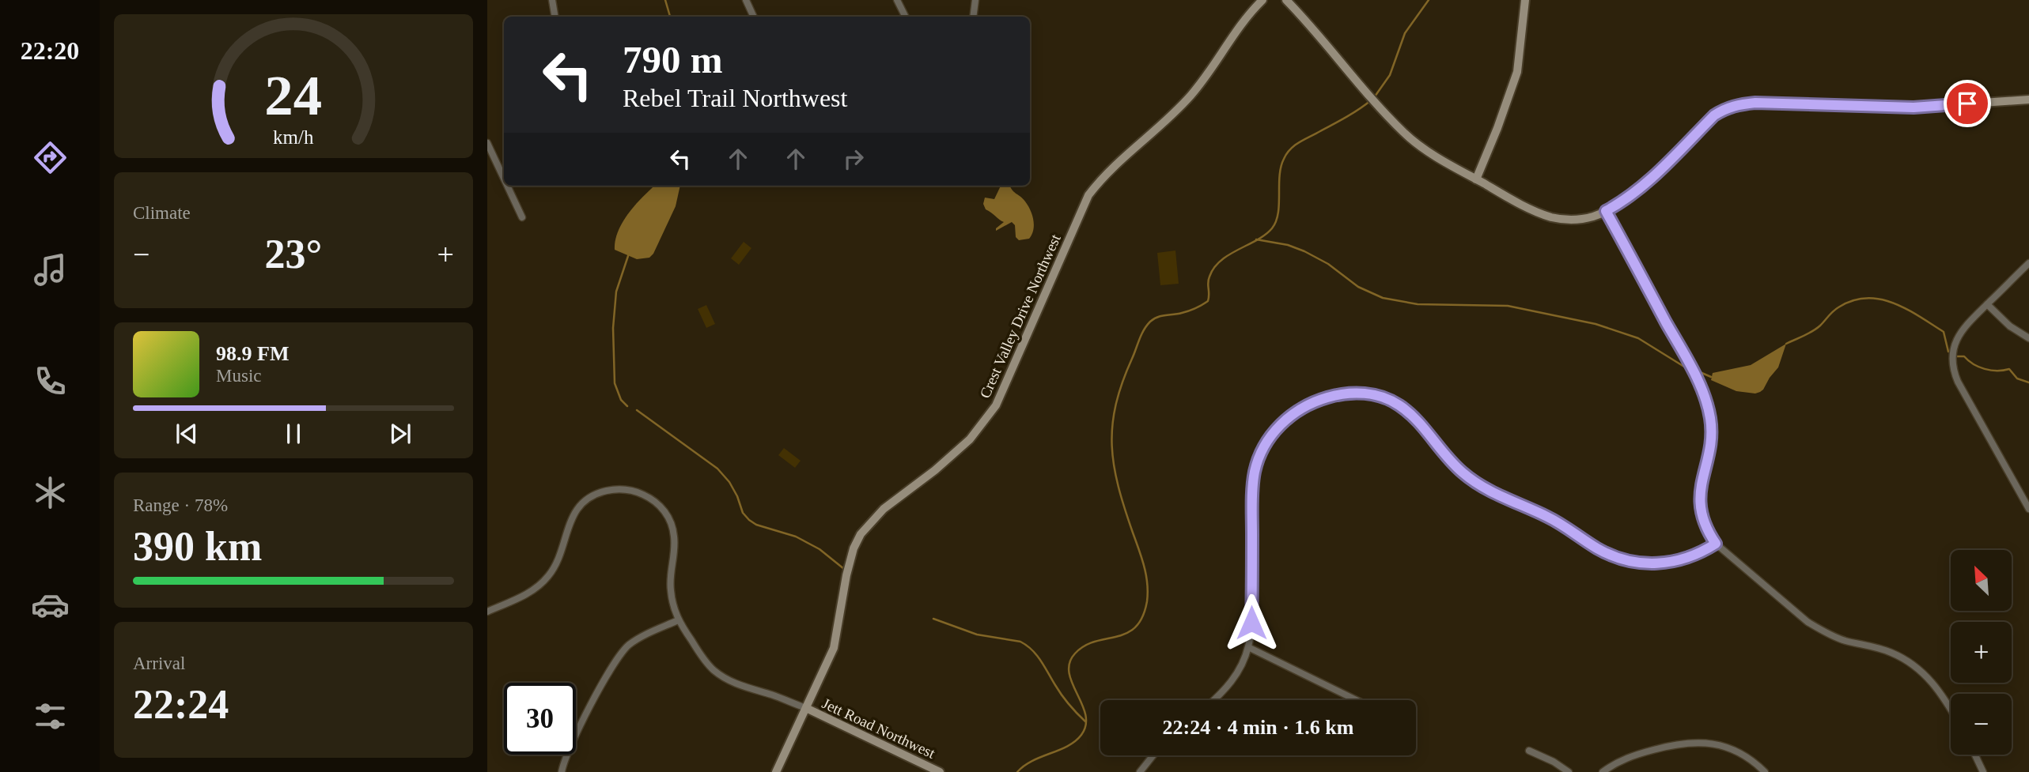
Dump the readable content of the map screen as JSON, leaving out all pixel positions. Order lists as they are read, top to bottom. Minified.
{"streets":{"street":["Crest Valley Drive Northwest","Jett Road Northwest"]},"crossings":[["Crest Valley Drive Northwest","Jett Road Northwest"]],"north":"top left","page":{"tabs":"22:20","turn":["790 m","Rebel Trail Northwest"],"tile":["Climate",["Range · 78%","390 km"],["Arrival","22:24"]],"heat":["−","23°","+"],"song":["98.9 FM","Music"],"map_buttons":["+","−"],"limit":"30","trip":"22:24 · 4 min · 1.6 km","gauge":["24","km/h"]}}
